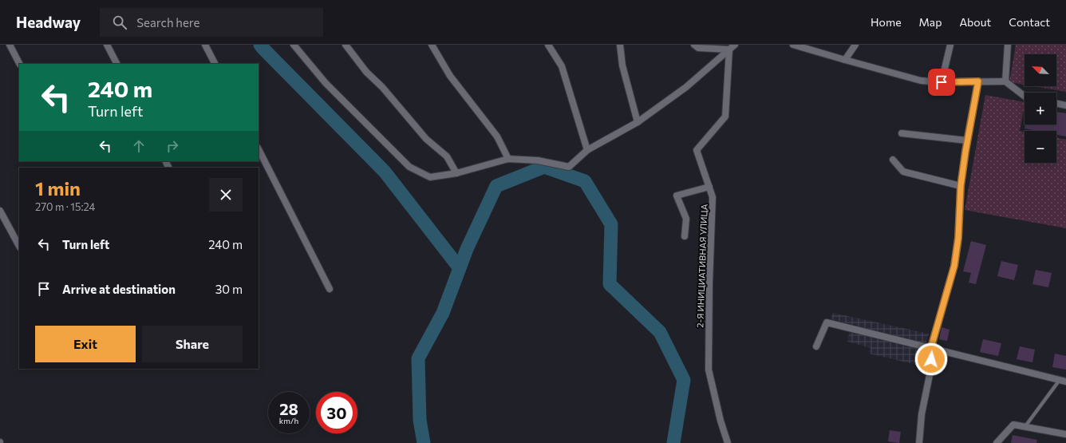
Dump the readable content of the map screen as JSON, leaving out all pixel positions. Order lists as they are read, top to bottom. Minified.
{"streets":{"street":["2-Я ИНИЦИАТИВНАЯ УЛИЦА"]},"north":"top left","page":{"header":"Headway","search":"Search here","nav":["Home","Map","About","Contact"],"map_buttons":["+","−"],"turn":["240 m","Turn left"],"heading":["1 min","270 m · 15:24"],"list":[{"name":"Turn left","value":"240 m"},{"name":"Arrive at destination","value":"30 m"}],"buttons":["Exit","Share"],"speed":"28 km/h","limit":"30"}}
